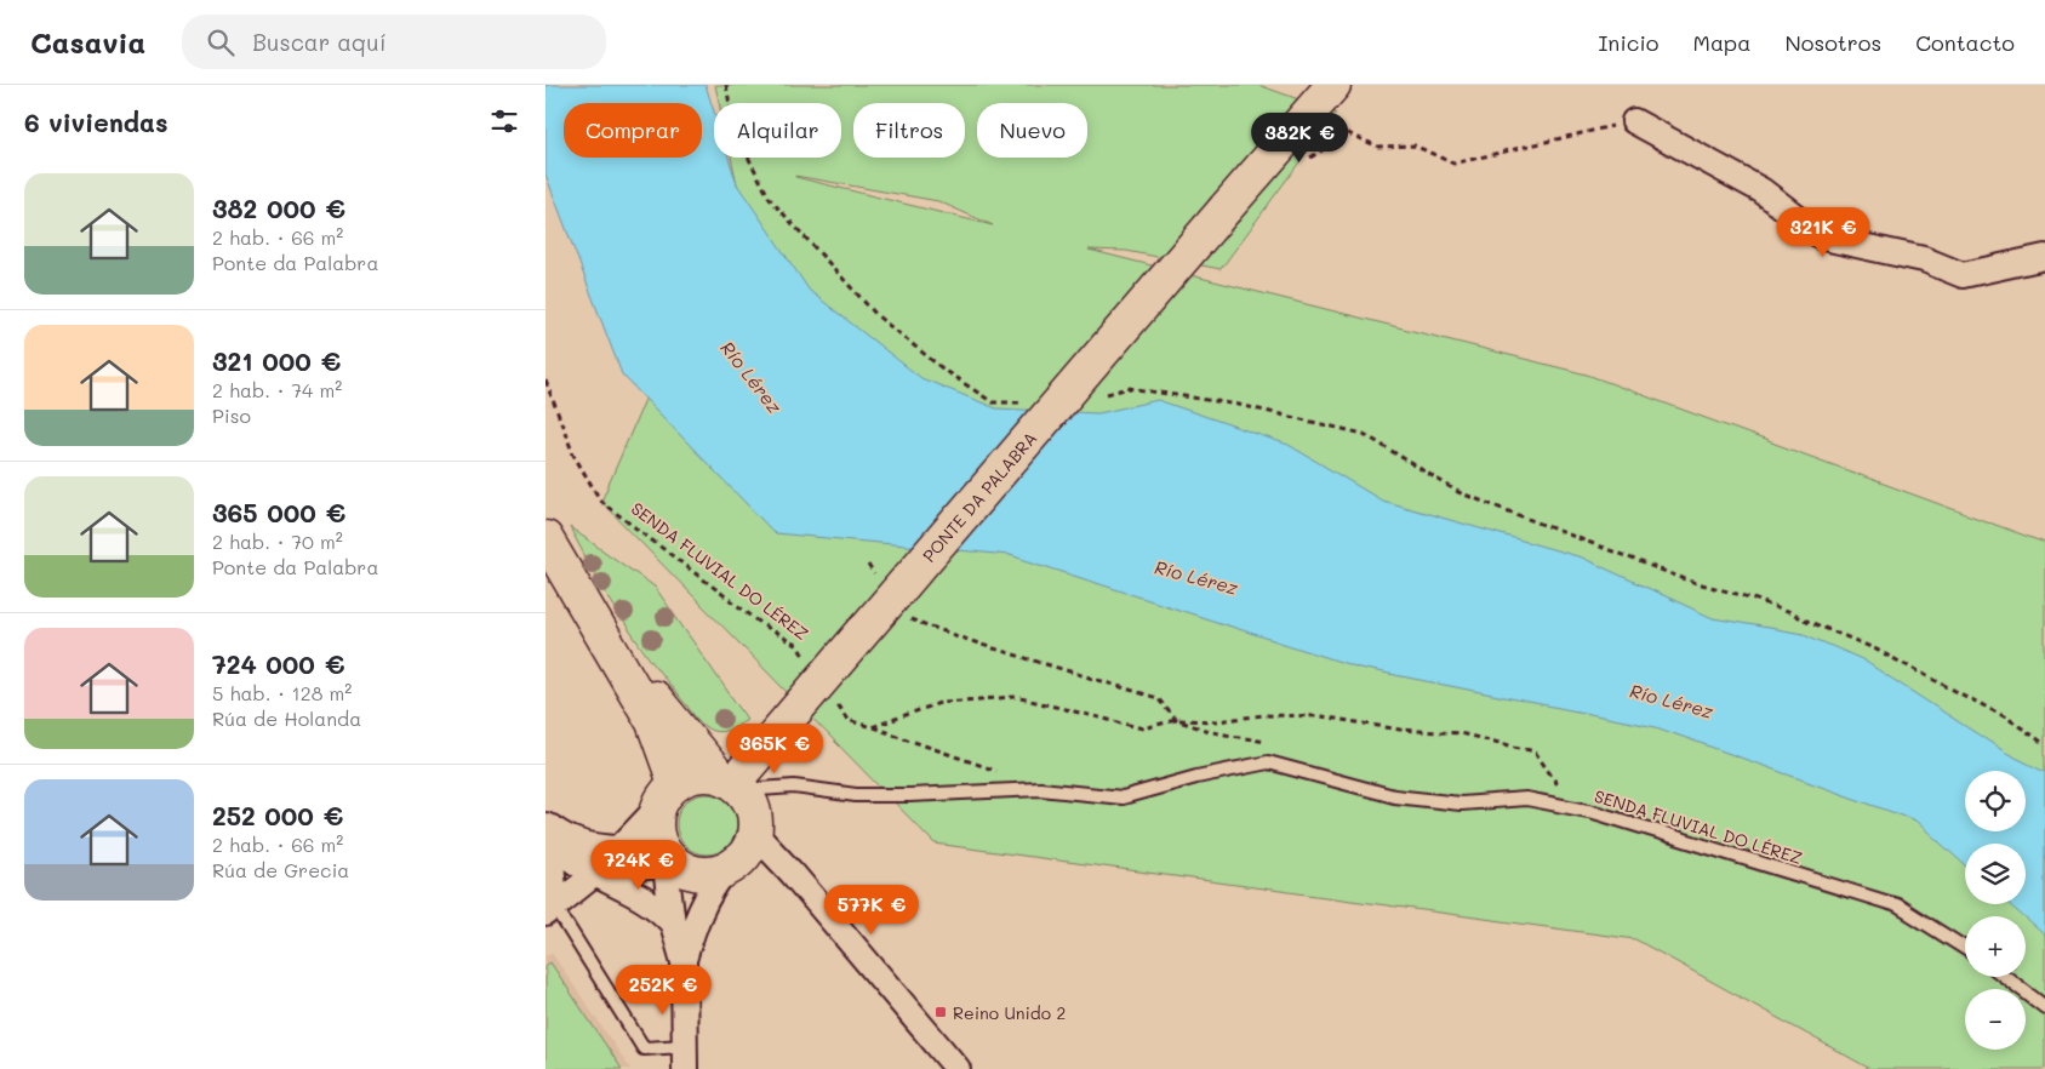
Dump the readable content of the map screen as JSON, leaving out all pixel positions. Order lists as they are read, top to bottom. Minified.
{"streets":{"street":["PONTE DA PALABRA"],"lane":["SENDA FLUVIAL DO LÉREZ"]},"water":["Río Lérez"],"places":{"transit":["Reino Unido 2"]},"page":{"header":"Casavia","search":"Buscar aquí","nav":["Inicio","Mapa","Nosotros","Contacto"],"heading":"6 viviendas","chip":["Comprar","Alquilar","Filtros","Nuevo"],"price":["382K €","321K €","365K €","724K €","577K €","252K €"],"list":[{"name":"382 000 €","note":"2 hab. · 66 m² · Ponte da Palabra"},{"name":"321 000 €","note":"2 hab. · 74 m² · Piso"},{"name":"365 000 €","note":"2 hab. · 70 m² · Ponte da Palabra"},{"name":"724 000 €","note":"5 hab. · 128 m² · Rúa de Holanda"},{"name":"252 000 €","note":"2 hab. · 66 m² · Rúa de Grecia"}],"map_buttons":["+","−"]}}
